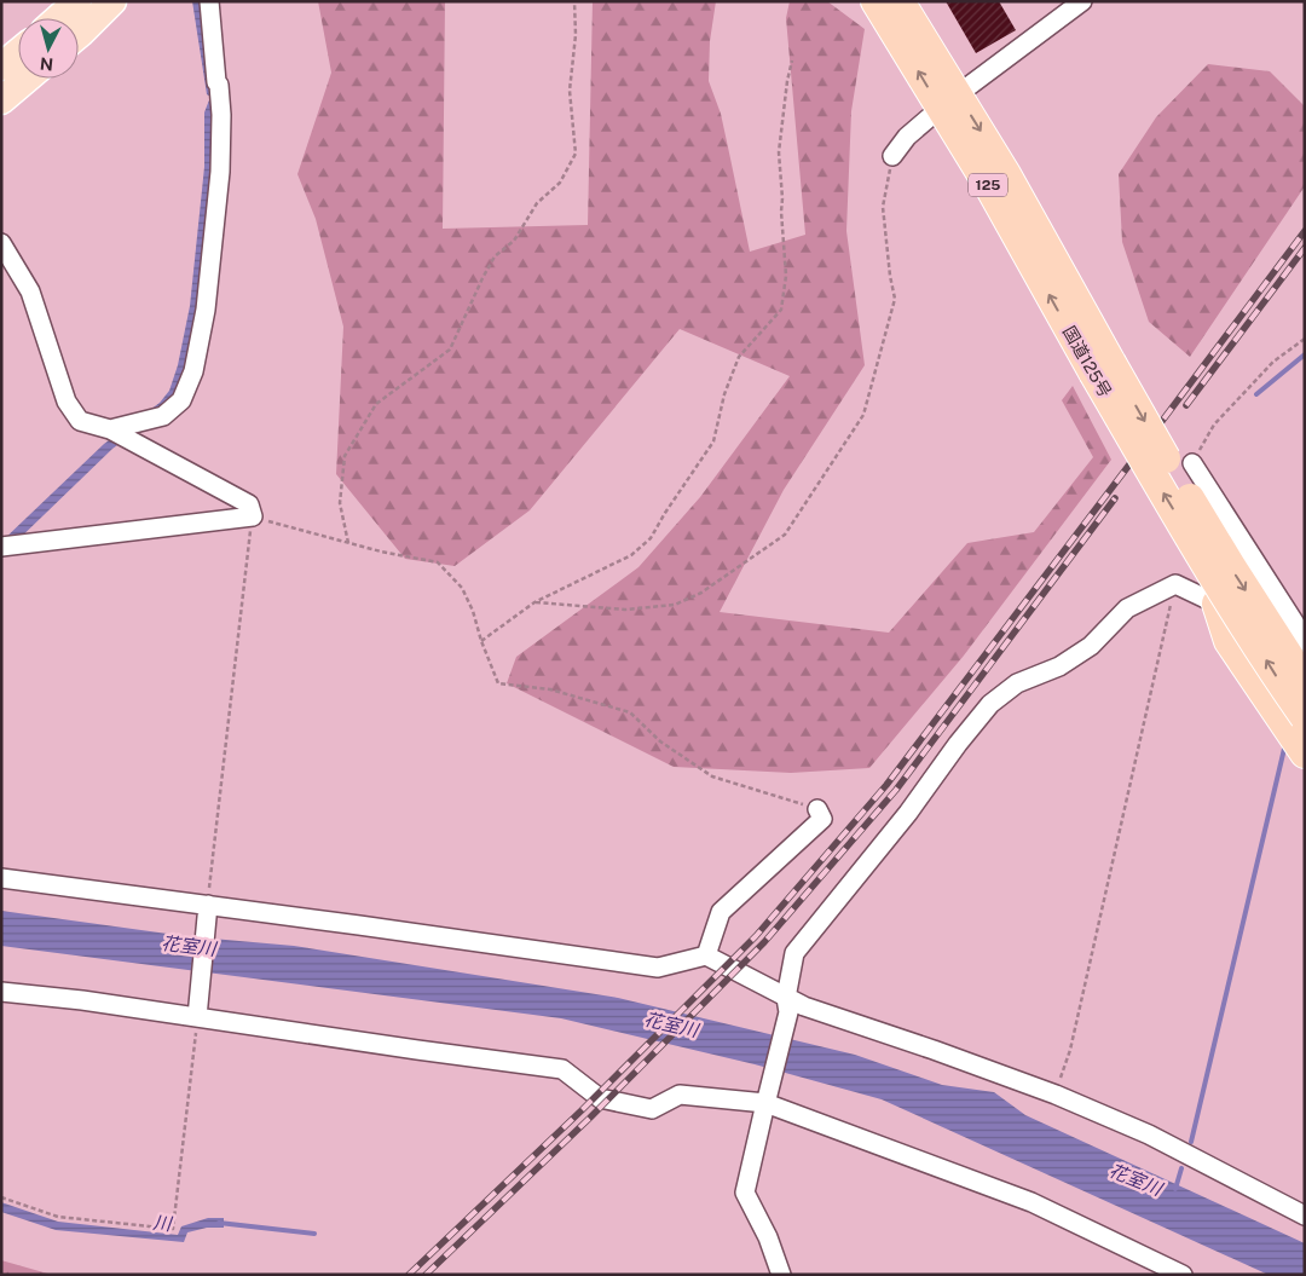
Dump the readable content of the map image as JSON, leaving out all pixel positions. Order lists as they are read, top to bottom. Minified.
{"streets":{"highway":["125","国道125号"]},"water":["花室川","川"],"north":"bottom"}
